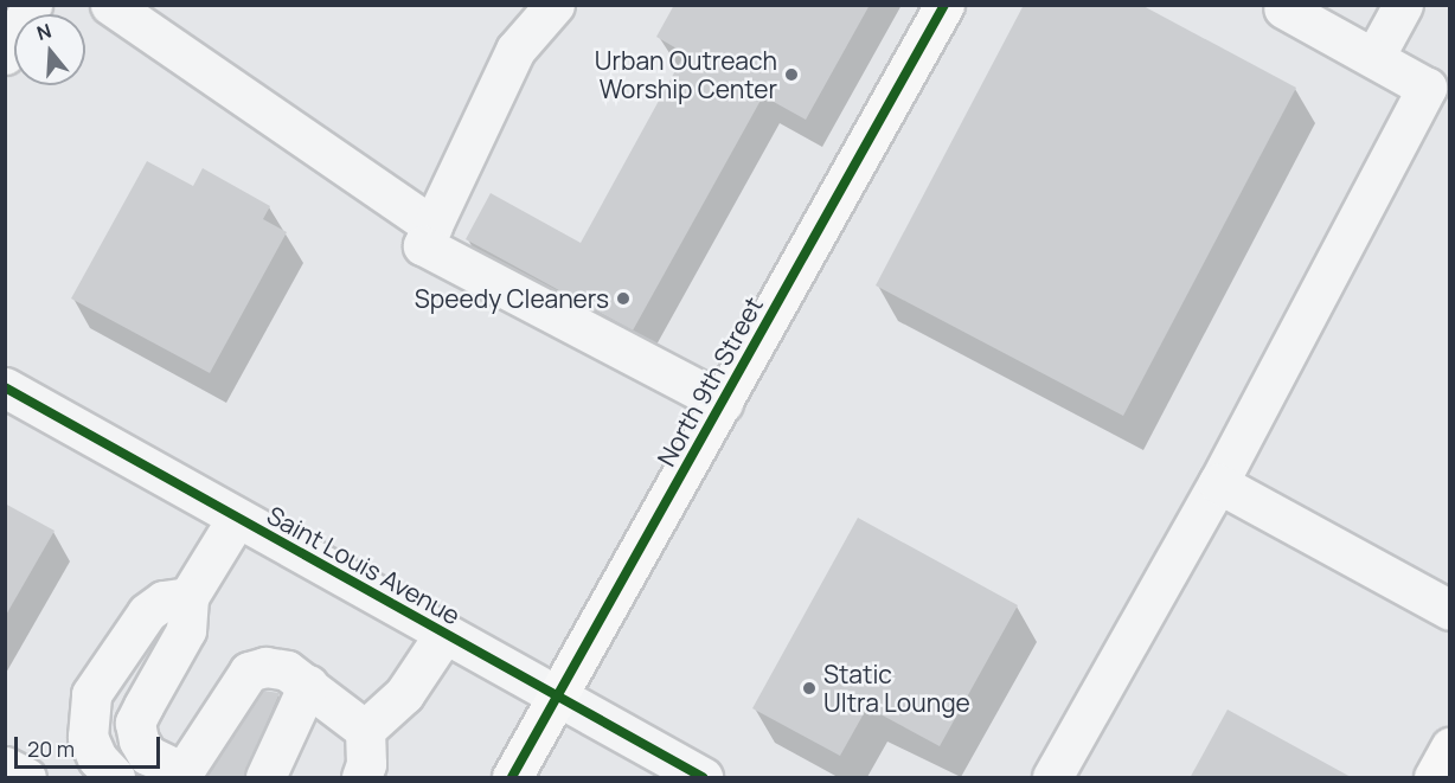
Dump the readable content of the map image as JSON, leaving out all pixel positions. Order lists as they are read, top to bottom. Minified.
{"streets":{"main road":["North 9th Street"],"street":["Saint Louis Avenue"]},"crossings":[["North 9th Street","Saint Louis Avenue"]],"places":["Urban Outreach Worship Center","Speedy Cleaners","Static Ultra Lounge"],"scale_bar":"20 m","north":"top"}
